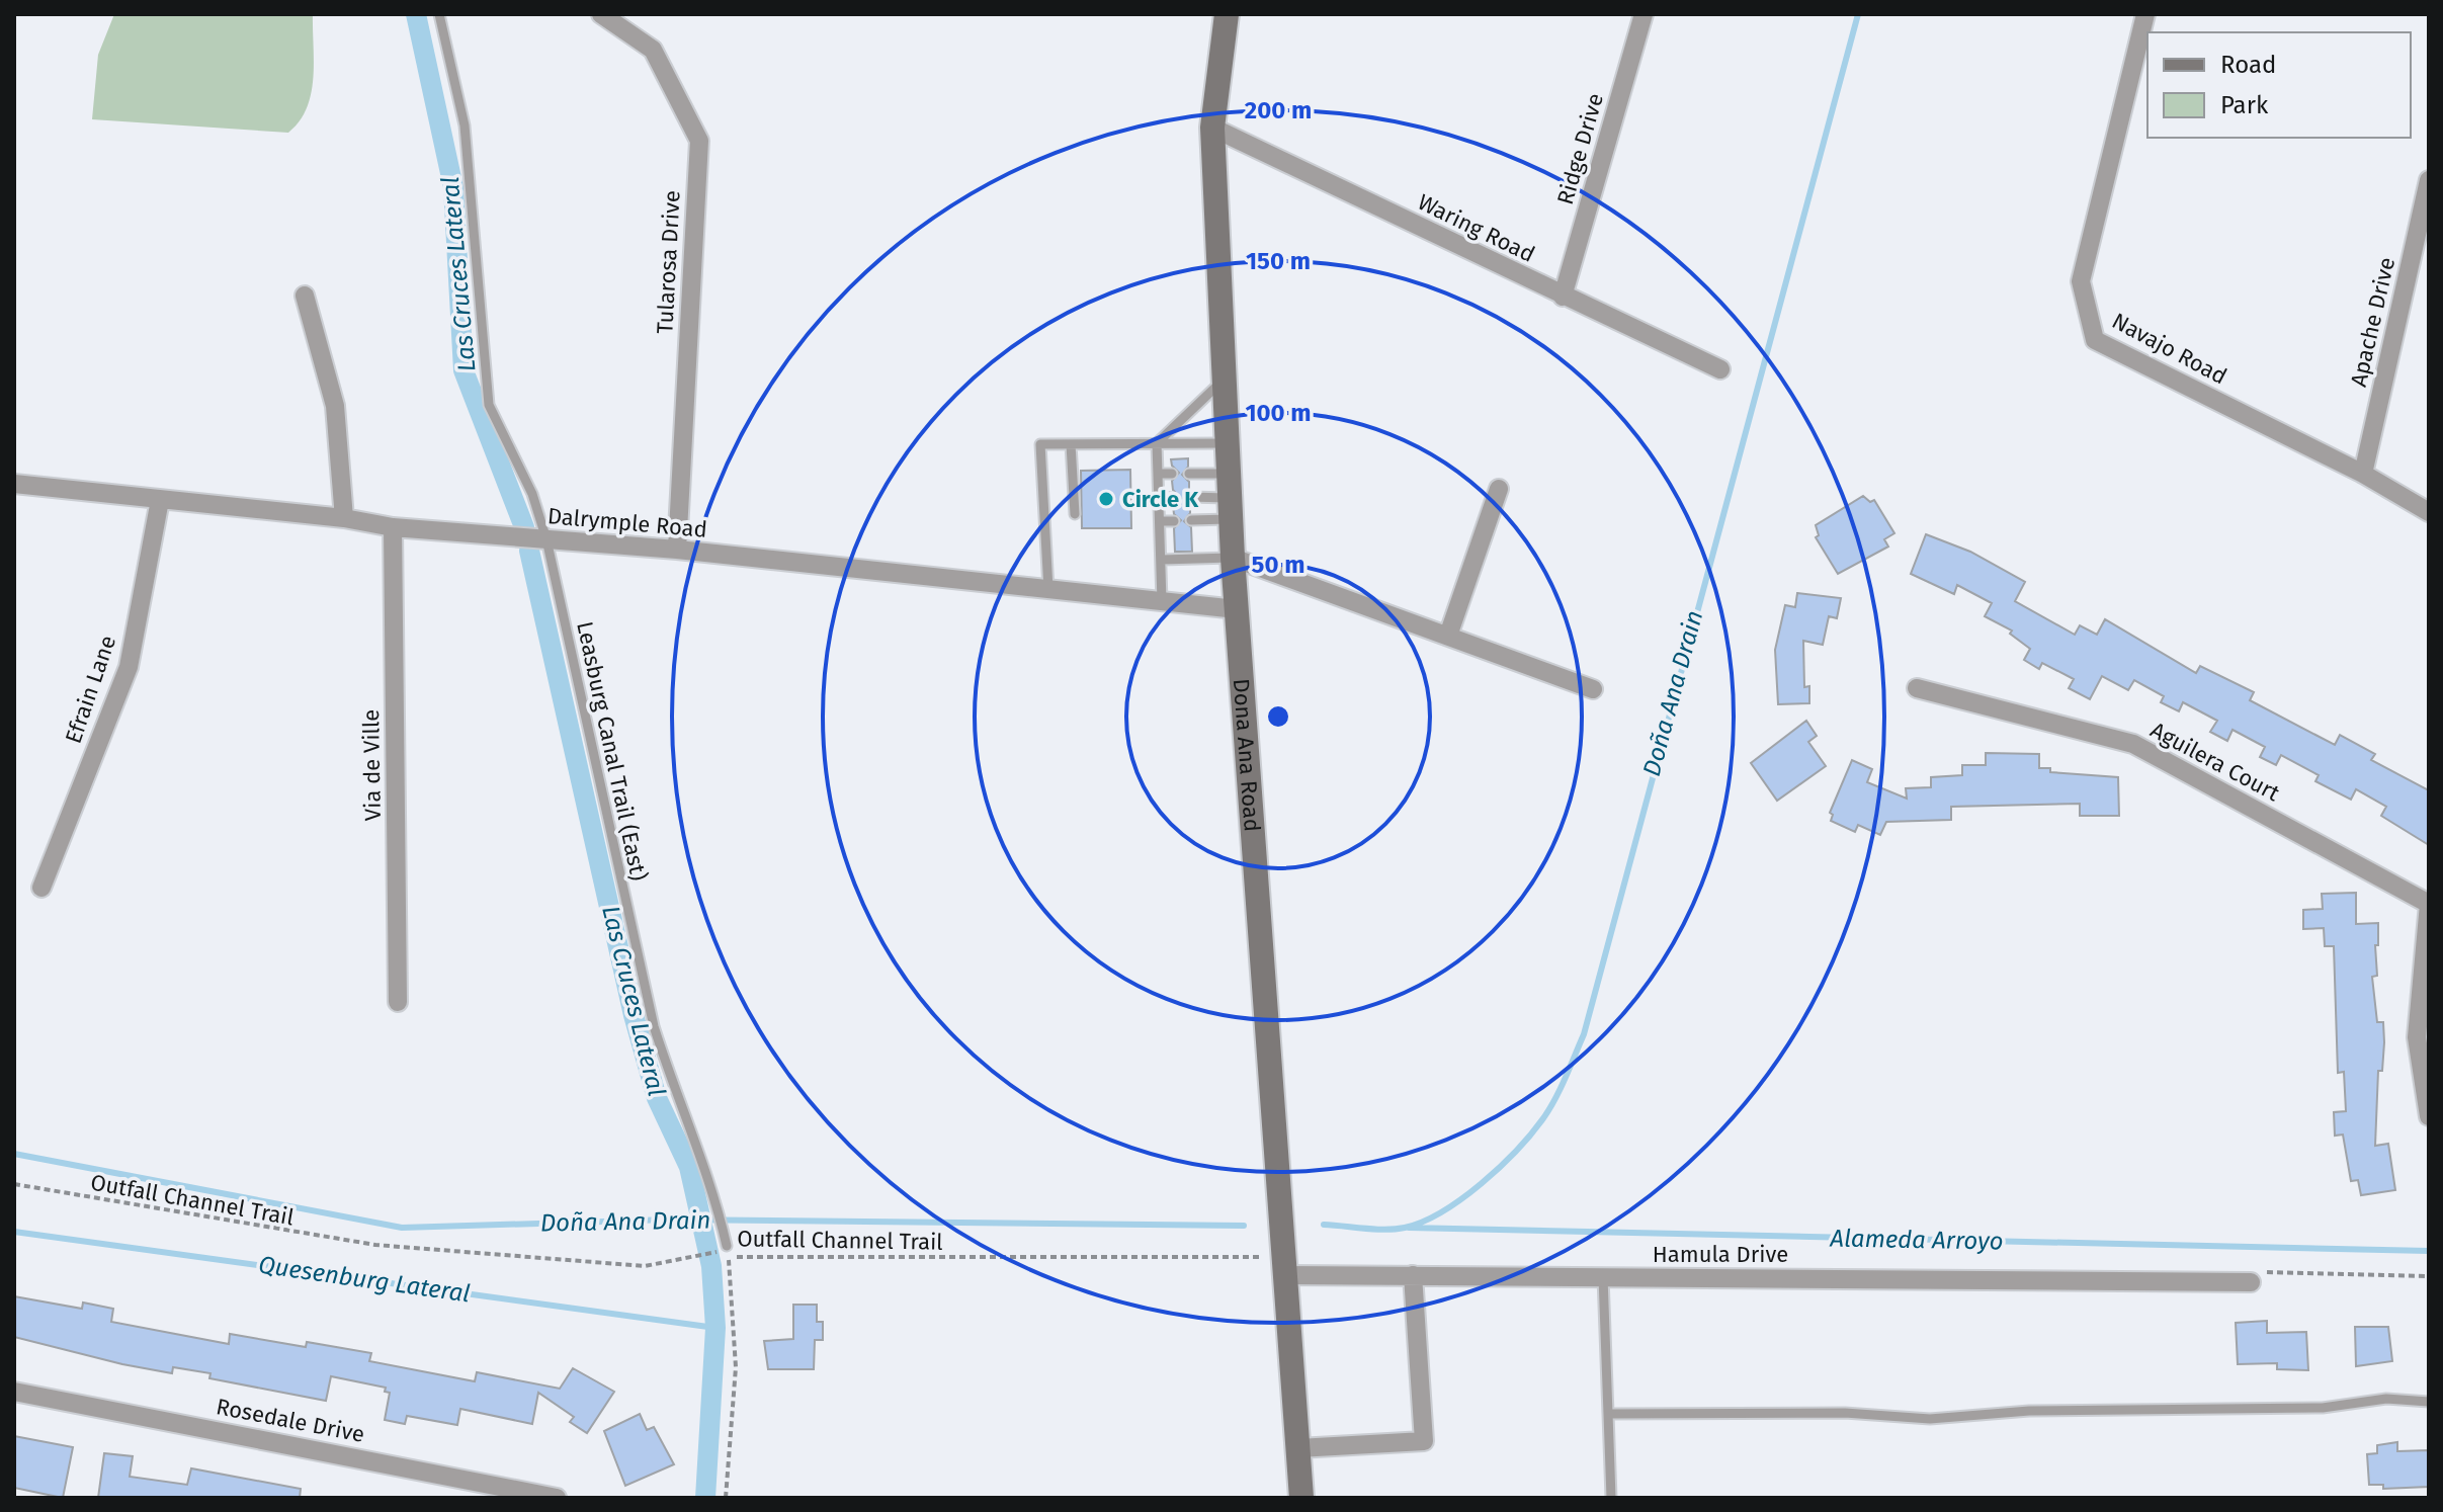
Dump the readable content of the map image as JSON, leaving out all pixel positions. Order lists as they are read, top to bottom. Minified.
{"streets":{"street":["Ridge Drive","Waring Road","Tularosa Drive","Apache Drive","Navajo Road","Dalrymple Road","Efrain Lane","Dona Ana Road","Aguilera Court","Via de Ville","Hamula Drive","Rosedale Drive"],"lane":["Leasburg Canal Trail (East)"],"path":["Outfall Channel Trail"]},"crossings":[["Ridge Drive","Waring Road"],["Waring Road","Dona Ana Road"],["Tularosa Drive","Dalrymple Road"],["Apache Drive","Navajo Road"],["Dalrymple Road","Efrain Lane"],["Dalrymple Road","Leasburg Canal Trail (East)"],["Dalrymple Road","Dona Ana Road"],["Dalrymple Road","Via de Ville"],["Leasburg Canal Trail (East)","Outfall Channel Trail"],["Dona Ana Road","Outfall Channel Trail"],["Dona Ana Road","Hamula Drive"],["Outfall Channel Trail","Hamula Drive"]],"water":["Las Cruces Lateral","Doña Ana Drain","Alameda Arroyo","Quesenburg Lateral"],"places":["Circle K"],"legend":["Road","Park"],"rings":["200 m","150 m","100 m","50 m"]}
